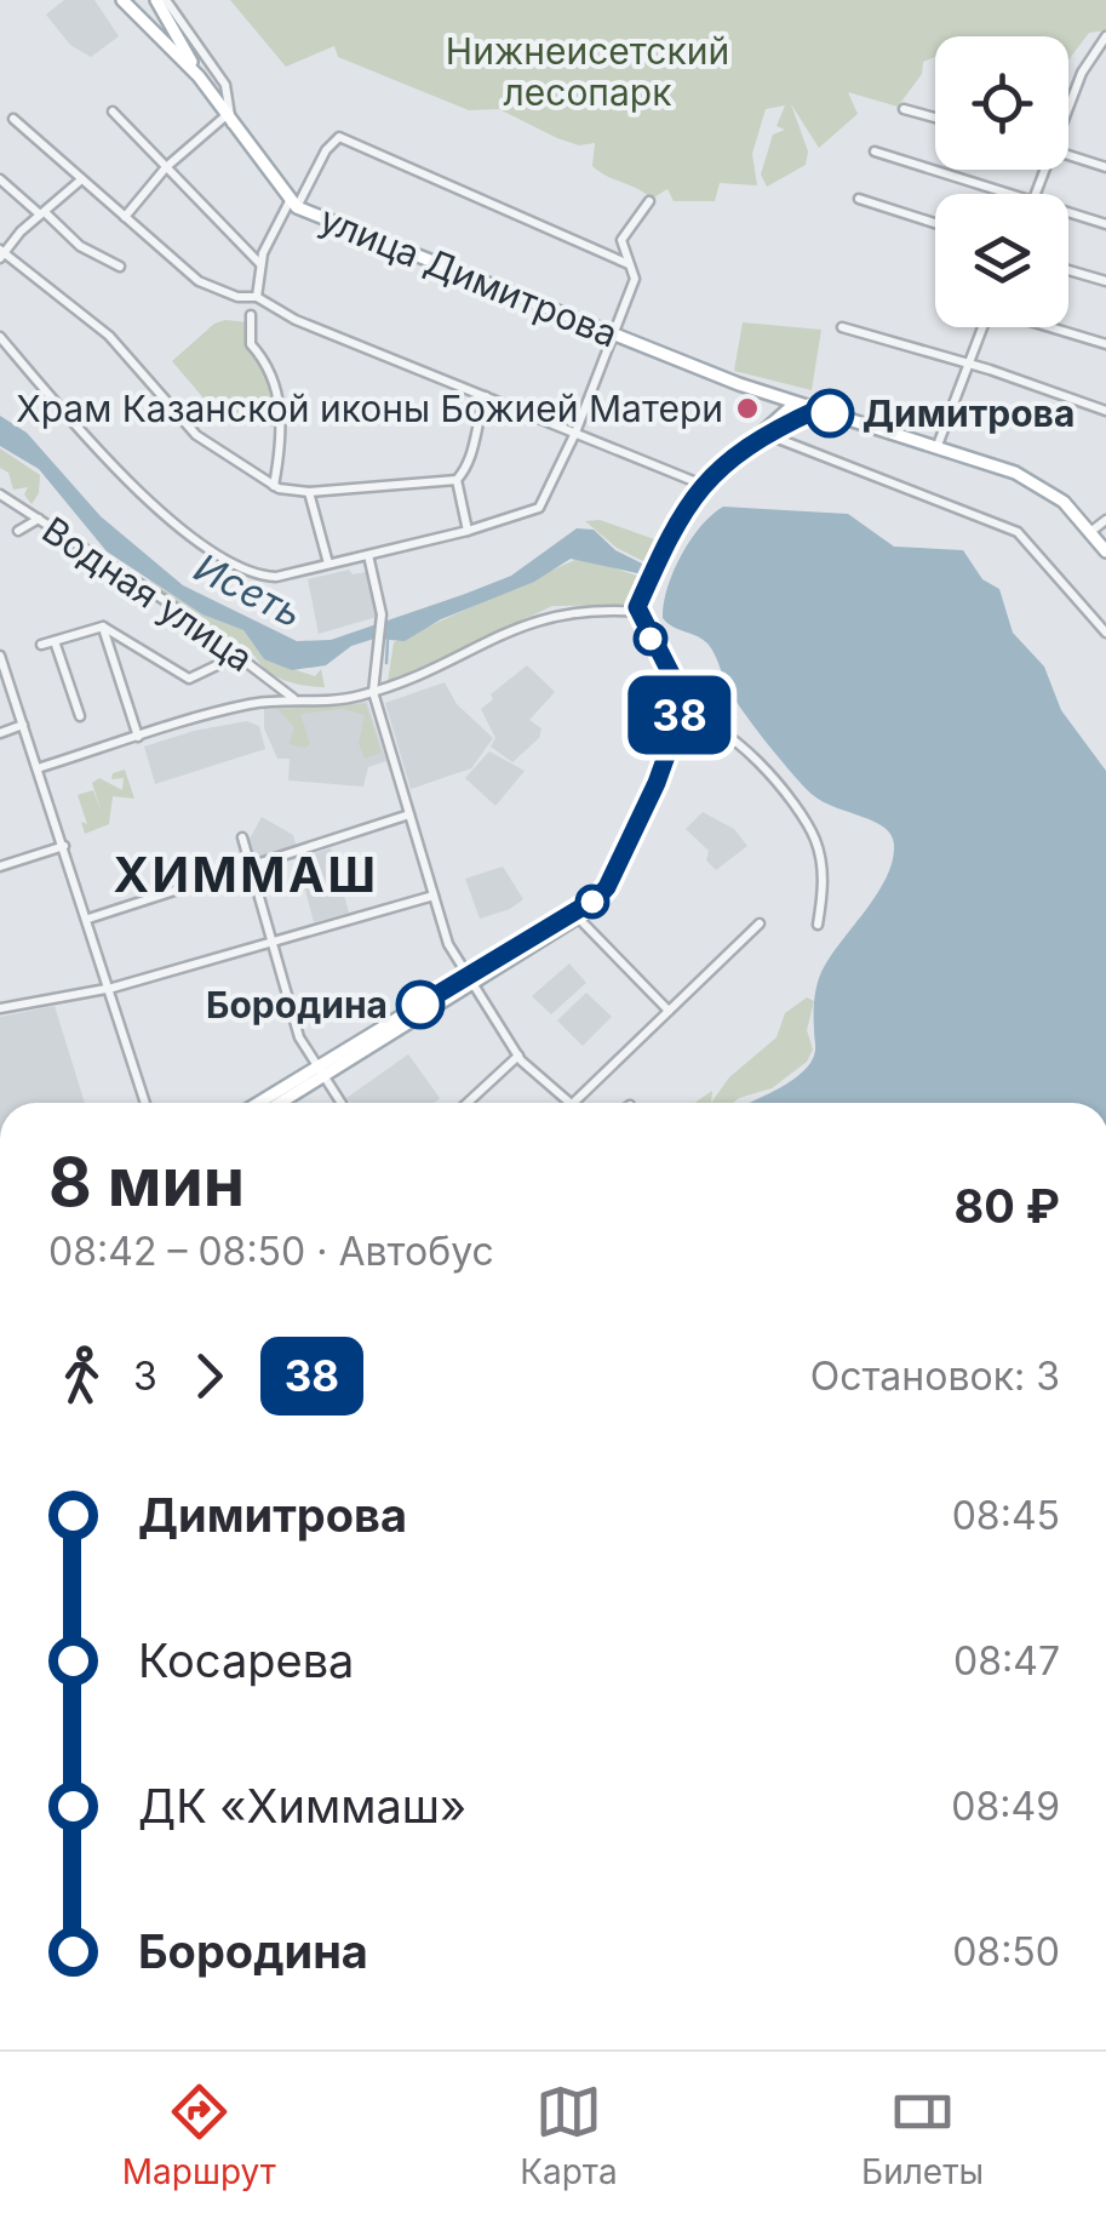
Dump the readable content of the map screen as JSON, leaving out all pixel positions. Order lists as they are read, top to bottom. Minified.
{"streets":{"main road":["улица Димитрова"],"street":["Водная улица"]},"districts":["ХИММАШ"],"water":["Исеть"],"parks":["Нижнеисетский лесопарк"],"places":["Храм Казанской иконы Божией Матери","Димитрова","Бородина"],"lines":["bus line 38"],"page":{"on_map":"38","heading":["8 мин","08:42 – 08:50 · Автобус","80 ₽"],"legs":["3","38","Остановок: 3"],"list":[{"name":"Димитрова","value":"08:45"},{"name":"Косарева","value":"08:47"},{"name":"ДК «Химмаш»","value":"08:49"},{"name":"Бородина","value":"08:50"}],"tabs":["Маршрут","Карта","Билеты"]}}
